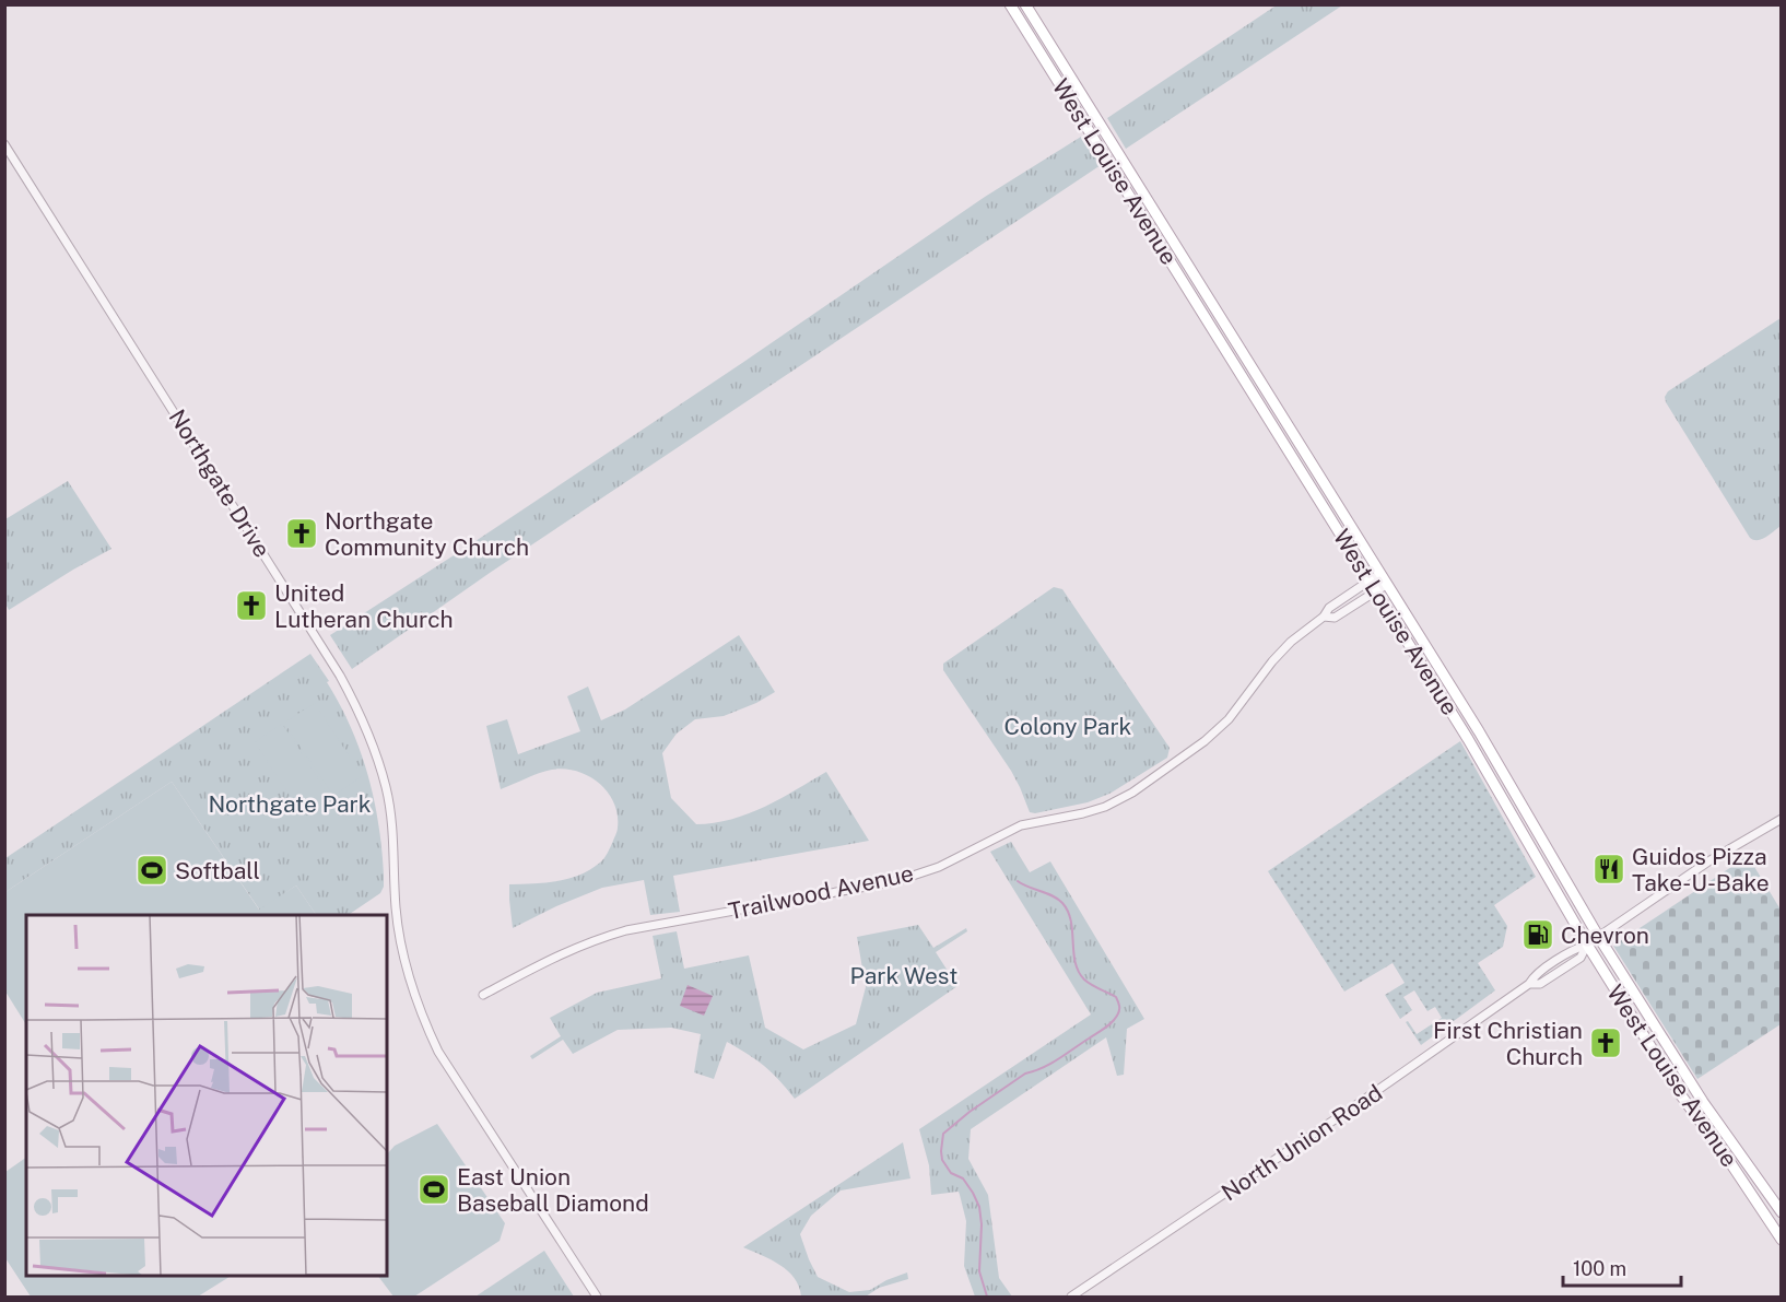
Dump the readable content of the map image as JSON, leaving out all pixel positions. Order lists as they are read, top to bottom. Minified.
{"streets":{"main road":["West Louise Avenue"],"street":["Northgate Drive","Trailwood Avenue","North Union Road"]},"crossings":[["West Louise Avenue","Trailwood Avenue"],["West Louise Avenue","North Union Road"]],"parks":["Colony Park","Northgate Park","Park West"],"places":{"church":["Northgate Community Church","United Lutheran Church","First Christian Church"],"restaurant":["Guidos Pizza Take-U-Bake"],"sports":["Softball","East Union Baseball Diamond"],"fuel station":["Chevron"]},"scale_bar":"100 m"}
